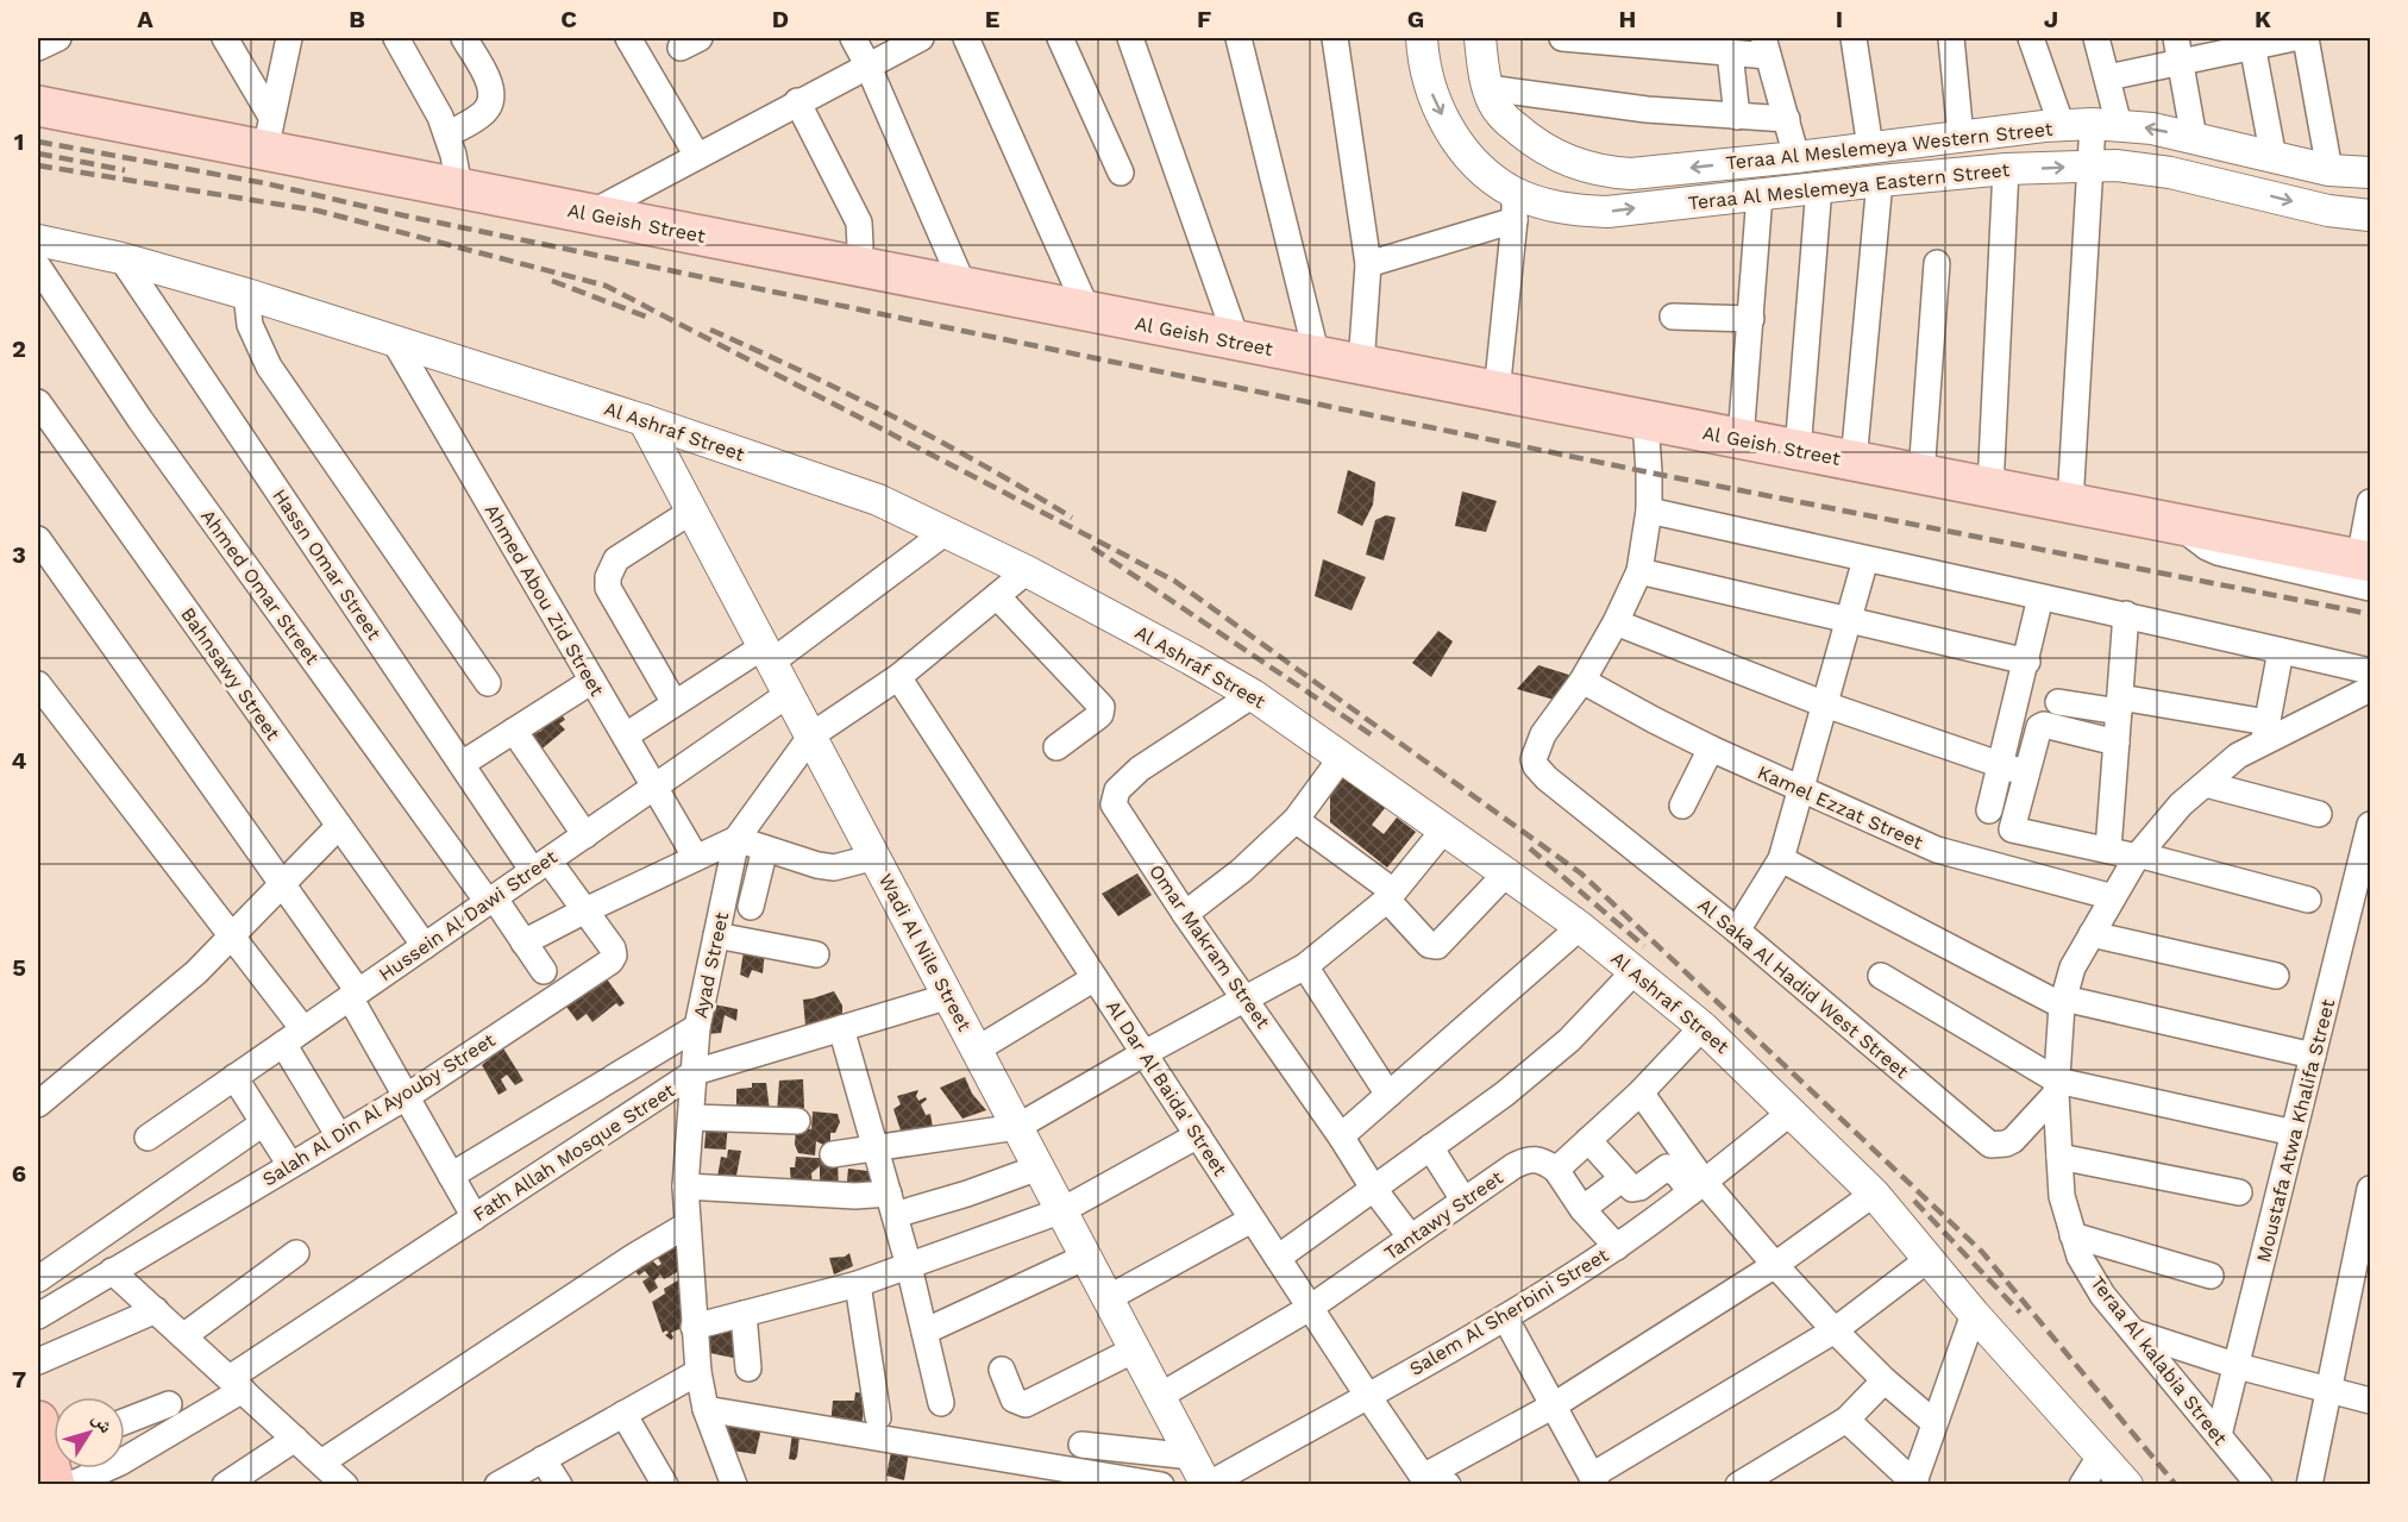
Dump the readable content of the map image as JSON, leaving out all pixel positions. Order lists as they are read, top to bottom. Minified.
{"streets":{"main road":["Al Geish Street"],"street":["Teraa Al Meslemeya Western Street","Teraa Al Meslemeya Eastern Street","Al Ashraf Street","Hassn Omar Street","Ahmed Omar Street","Ahmed Abou Zid Street","Bahnsawy Street","Kamel Ezzat Street","Hussein Al Dawi Street","Omar Makram Street","Wadi Al Nile Street","Ayad Street","Al Saka Al Hadid West Street","Al Dar Al Baida' Street","Salah Al Din Al Ayouby Street","Moustafa Atwa Khalifa Street","Fath Allah Mosque Street","Tantawy Street","Salem Al Sherbini Street","Teraa Al kalabia Street"]},"crossings":[["Al Ashraf Street","Hassn Omar Street"],["Al Ashraf Street","Ahmed Abou Zid Street"],["Al Ashraf Street","Omar Makram Street"],["Al Ashraf Street","Wadi Al Nile Street"],["Al Ashraf Street","Ayad Street"],["Al Ashraf Street","Salem Al Sherbini Street"],["Hassn Omar Street","Hussein Al Dawi Street"],["Hassn Omar Street","Salah Al Din Al Ayouby Street"],["Ahmed Omar Street","Hussein Al Dawi Street"],["Ahmed Abou Zid Street","Hussein Al Dawi Street"],["Bahnsawy Street","Hussein Al Dawi Street"],["Kamel Ezzat Street","Al Saka Al Hadid West Street"],["Kamel Ezzat Street","Teraa Al kalabia Street"],["Hussein Al Dawi Street","Wadi Al Nile Street"],["Hussein Al Dawi Street","Salah Al Din Al Ayouby Street"],["Omar Makram Street","Tantawy Street"],["Wadi Al Nile Street","Ayad Street"],["Wadi Al Nile Street","Fath Allah Mosque Street"],["Wadi Al Nile Street","Tantawy Street"],["Wadi Al Nile Street","Salem Al Sherbini Street"],["Ayad Street","Al Dar Al Baida' Street"],["Ayad Street","Fath Allah Mosque Street"],["Al Saka Al Hadid West Street","Teraa Al kalabia Street"],["Al Dar Al Baida' Street","Tantawy Street"],["Al Dar Al Baida' Street","Salem Al Sherbini Street"],["Moustafa Atwa Khalifa Street","Teraa Al kalabia Street"]],"north":"top right","grid":{"columns":["A","B","C","D","E","F","G","H","I","J","K"],"rows":["1","2","3","4","5","6","7"]}}
